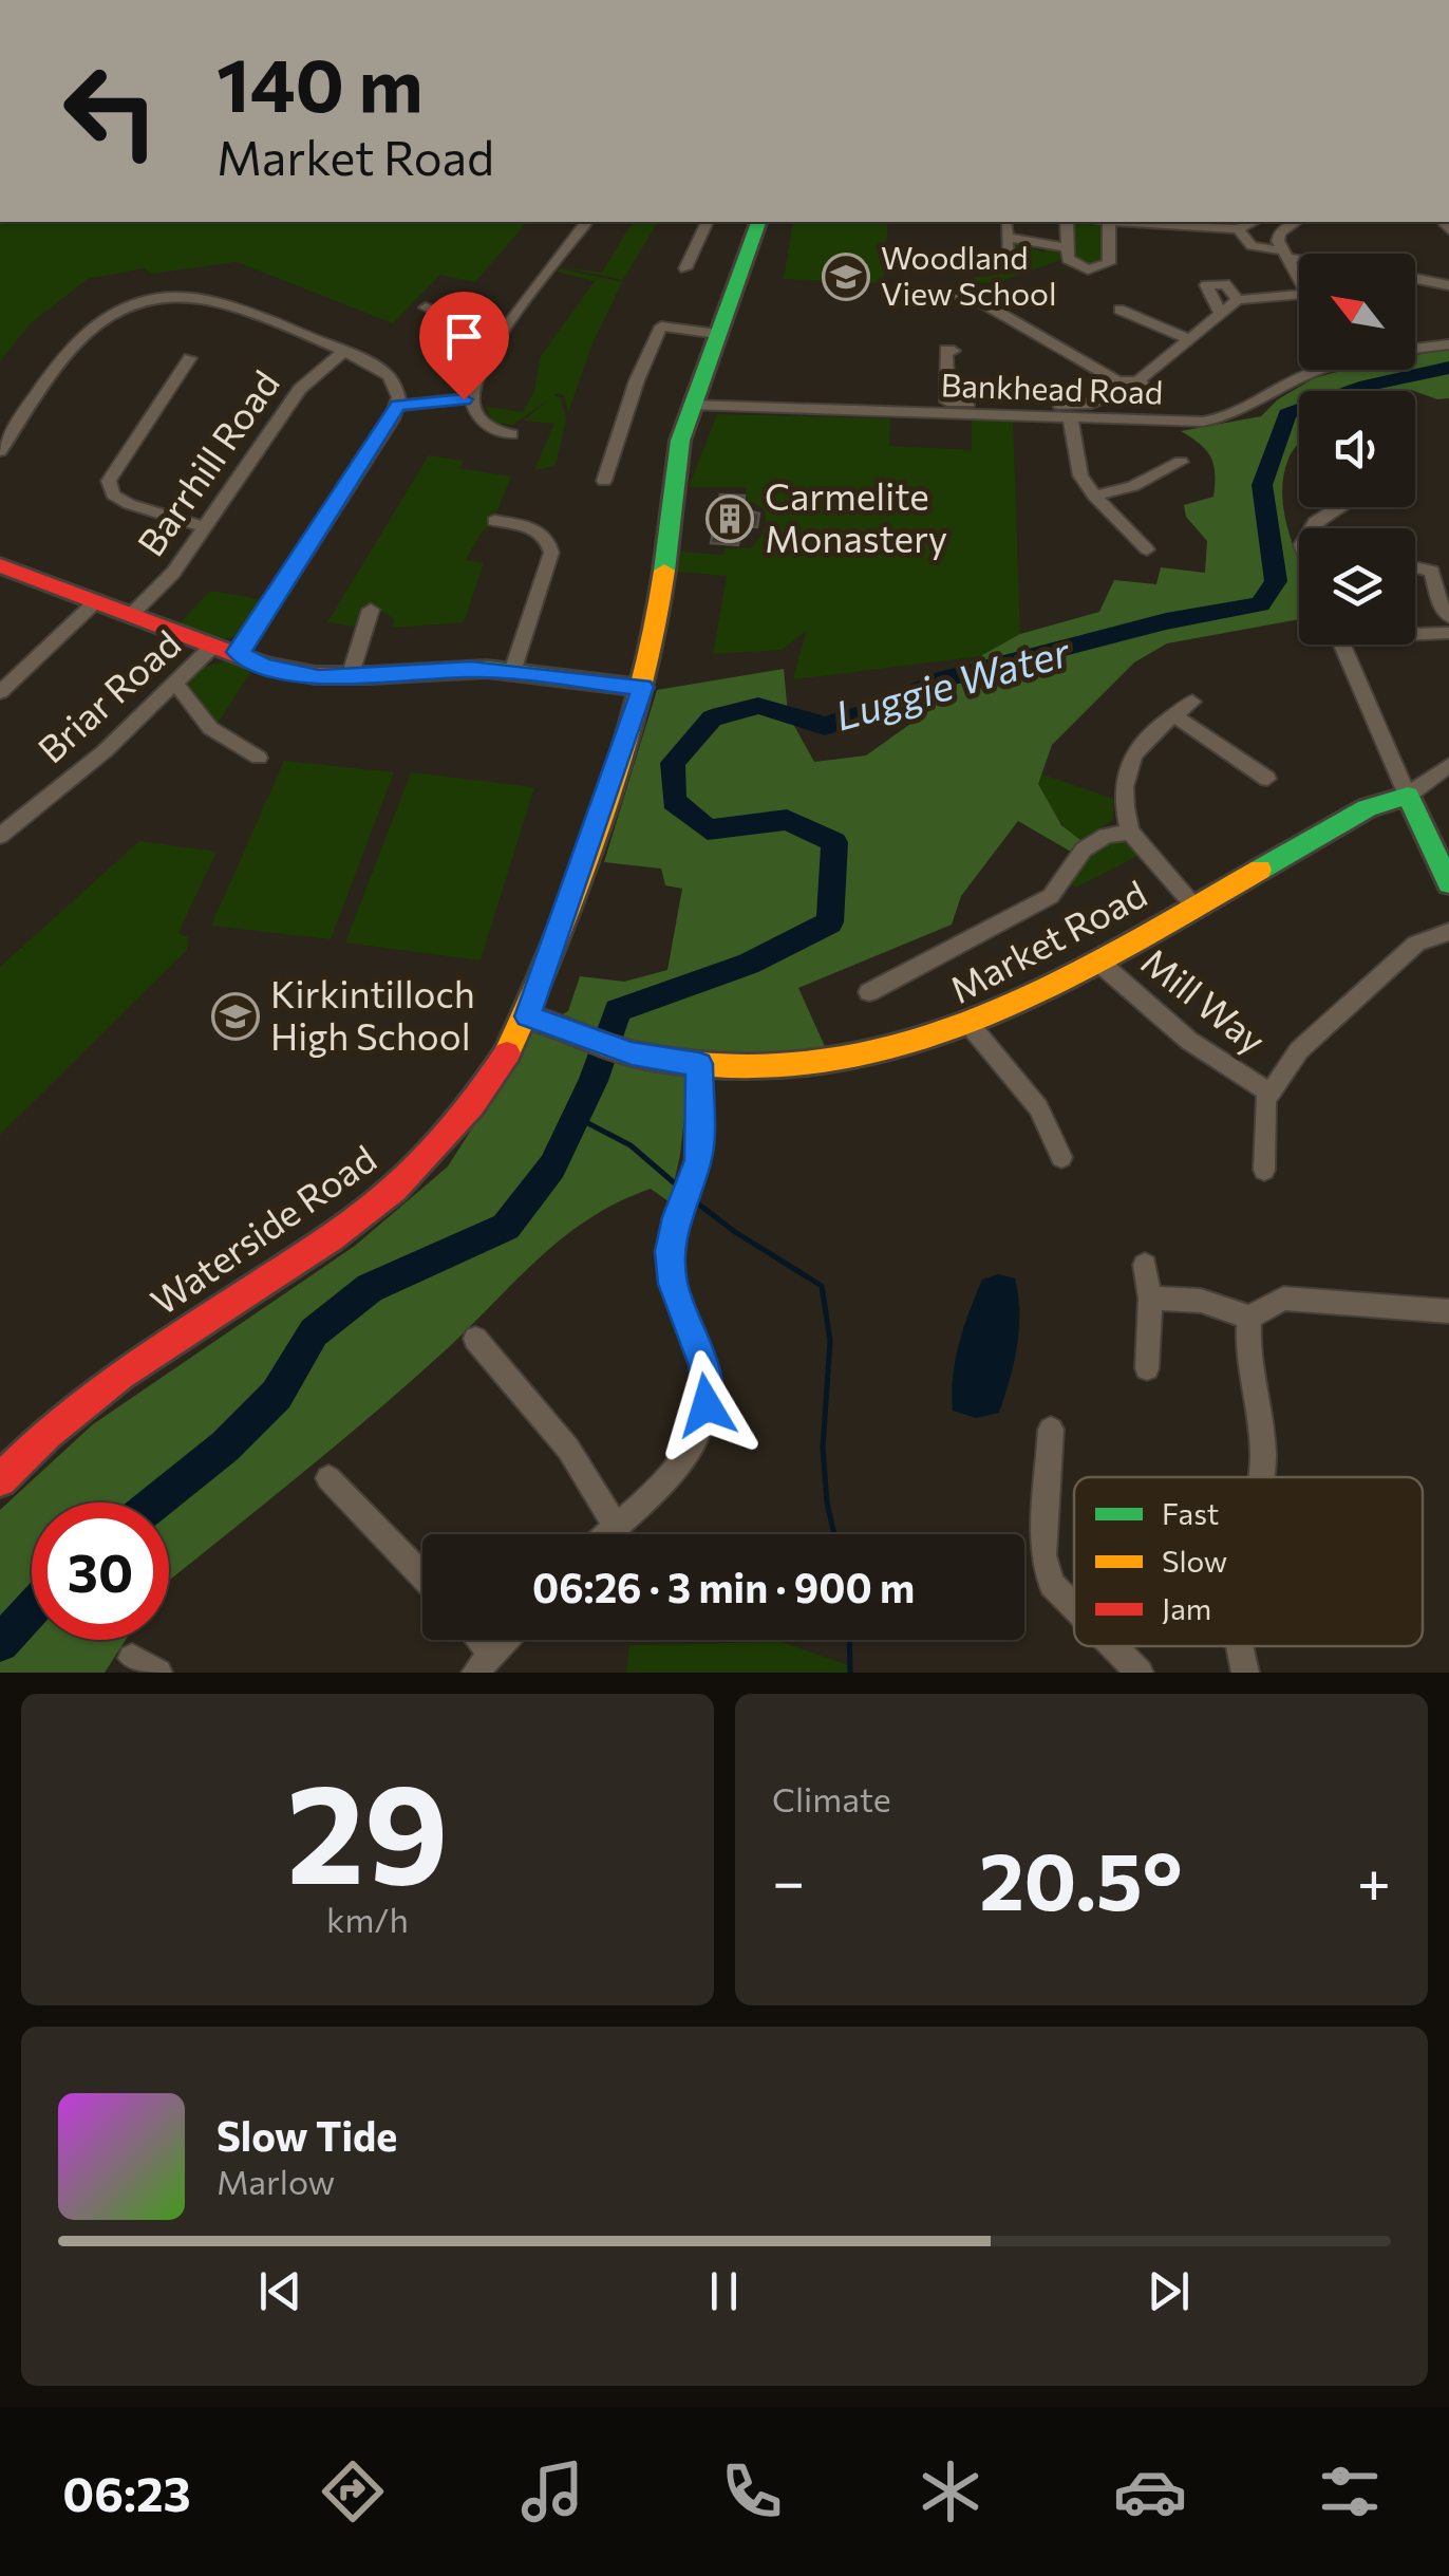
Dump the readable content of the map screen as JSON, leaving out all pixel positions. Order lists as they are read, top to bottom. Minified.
{"streets":{"main road":["Market Road","Waterside Road"],"street":["Bankhead Road","Barrhill Road","Briar Road","Mill Way"]},"crossings":[["Bankhead Road","Waterside Road"],["Market Road","Mill Way"],["Market Road","Waterside Road"]],"water":["Luggie Water"],"places":{"school or university":["Woodland View School","Kirkintilloch High School"],"building":["Carmelite Monastery"]},"legend":["Fast","Slow","Jam"],"north":"top left","page":{"turn":["140 m","Market Road"],"limit":"30","trip":"06:26 · 3 min · 900 m","tile":[["29","km/h"],"Climate"],"heat":["−","20.5°","+"],"song":["Slow Tide","Marlow"],"tabs":"06:23"}}
